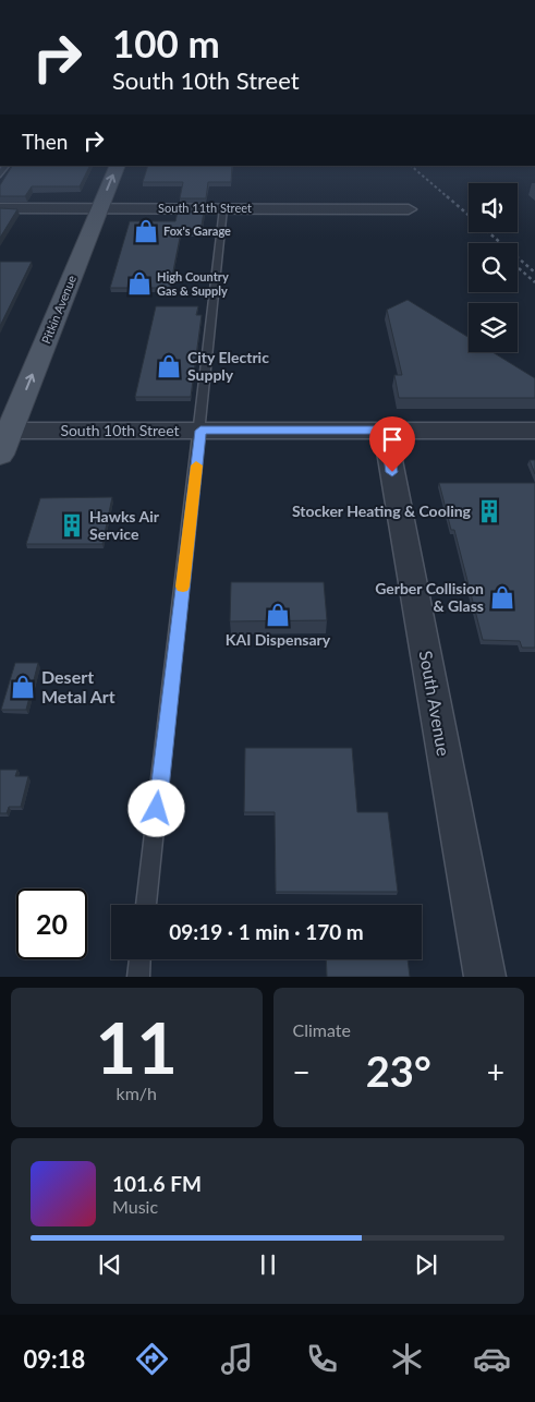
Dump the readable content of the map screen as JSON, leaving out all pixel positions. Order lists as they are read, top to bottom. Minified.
{"streets":{"main road":["Pitkin Avenue"],"street":["South 11th Street","South 10th Street","South Avenue"]},"crossings":[["South 11th Street","Pitkin Avenue"],["Pitkin Avenue","South 10th Street"],["South 10th Street","South Avenue"]],"one_way":["Pitkin Avenue"],"places":{"shop":["Fox's Garage","High Country Gas & Supply","City Electric Supply","Gerber Collision & Glass","KAI Dispensary","Desert Metal Art"],"building":["Stocker Heating & Cooling","Hawks Air Service"]},"page":{"turn":["100 m","South 10th Street"],"then":"Then","limit":"20","trip":"09:19 · 1 min · 170 m","tile":[["11","km/h"],"Climate"],"heat":["−","23°","+"],"song":["101.6 FM","Music"],"tabs":"09:18"}}
